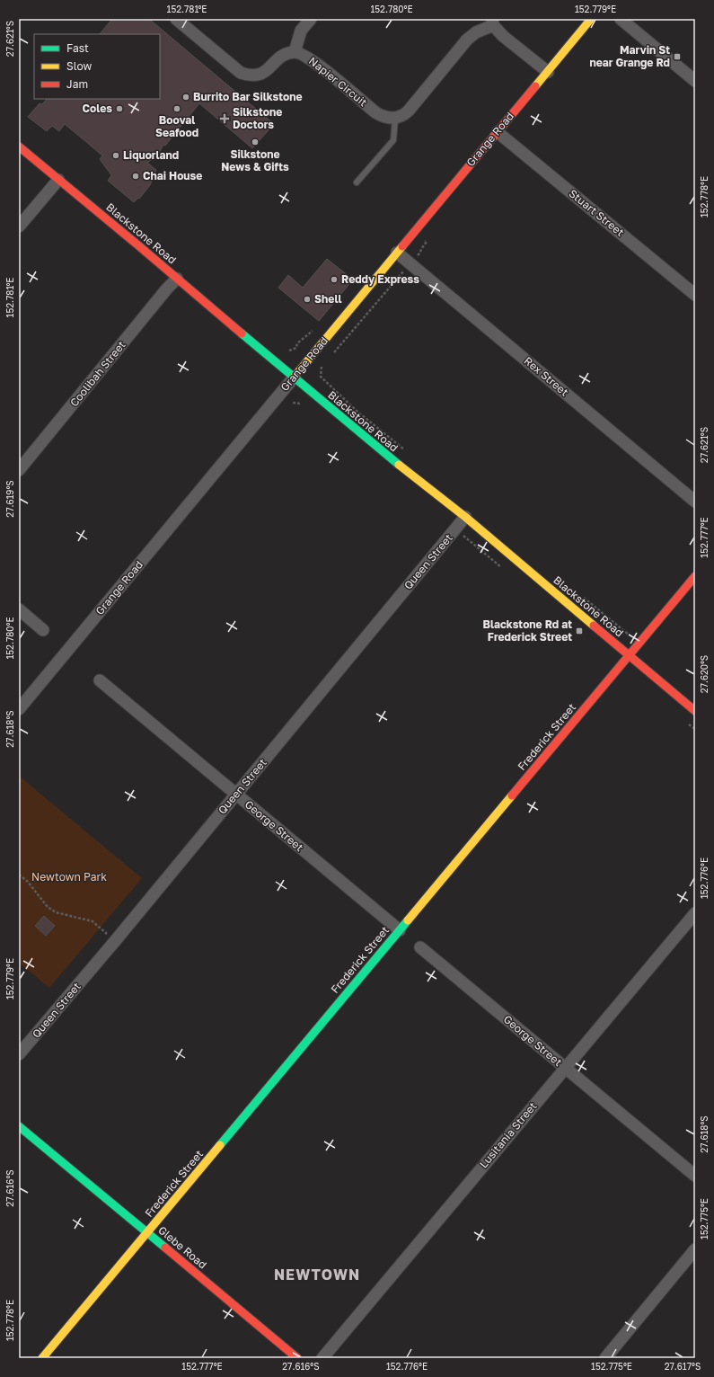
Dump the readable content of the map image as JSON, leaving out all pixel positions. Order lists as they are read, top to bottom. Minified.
{"streets":{"street":["Napier Circuit","Grange Road","Stuart Street","Blackstone Road","Coolibah Street","Rex Street","Queen Street","Frederick Street","George Street","Lusitania Street","Glebe Road"]},"crossings":[["Grange Road","Stuart Street"],["Grange Road","Blackstone Road"],["Grange Road","Rex Street"],["Blackstone Road","Coolibah Street"],["Blackstone Road","Queen Street"],["Blackstone Road","Frederick Street"],["Queen Street","George Street"],["Frederick Street","George Street"],["Frederick Street","Glebe Road"],["George Street","Lusitania Street"]],"districts":["NEWTOWN"],"parks":["Newtown Park"],"places":{"transit":["Marvin St near Grange Rd","Blackstone Rd at Frederick Street"],"other":["Burrito Bar Silkstone","Coles","Booval Seafood","Silkstone News & Gifts","Liquorland","Chai House","Reddy Express","Shell"],"health":["Silkstone Doctors"]},"legend":["Fast","Slow","Jam"],"coordinates":["152.781°E","152.780°E","152.779°E","27.621°S","152.778°E","27.619°S","152.777°E","27.620°S","27.618°S","152.776°E","27.616°S","152.775°E","27.617°S"]}
